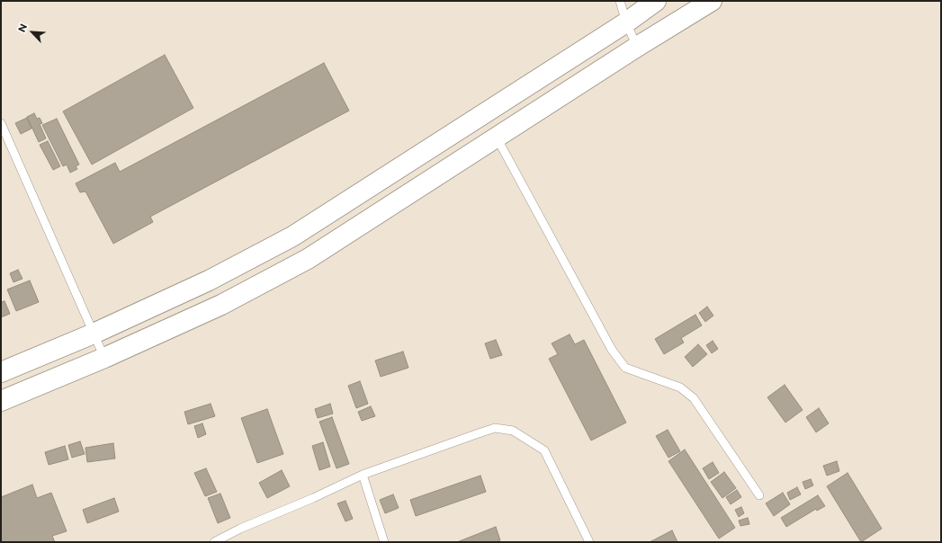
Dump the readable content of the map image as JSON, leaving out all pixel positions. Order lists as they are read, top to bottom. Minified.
{"north":"top left"}
